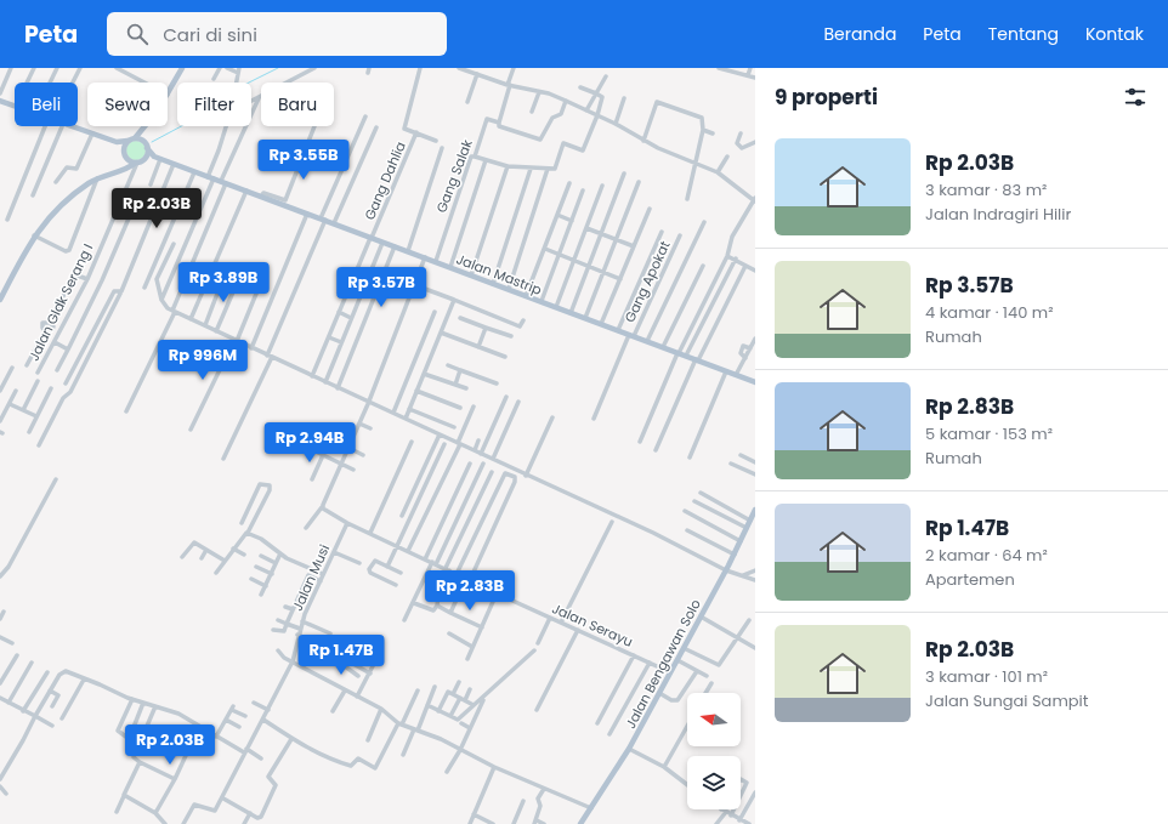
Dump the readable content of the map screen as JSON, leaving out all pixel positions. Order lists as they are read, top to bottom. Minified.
{"streets":{"main road":["Jalan Mastrip","Jalan Bengawan Solo"],"street":["Gang Salak","Gang Dahlia","Gang Apokat","Jalan Gldk Serang I","Jalan Musi","Jalan Serayu"]},"crossings":[["Gang Salak","Jalan Mastrip"],["Gang Dahlia","Jalan Mastrip"],["Jalan Mastrip","Gang Apokat"],["Jalan Mastrip","Jalan Gldk Serang I"],["Jalan Musi","Jalan Serayu"],["Jalan Serayu","Jalan Bengawan Solo"]],"north":"left","page":{"header":"Peta","search":"Cari di sini","nav":["Beranda","Peta","Tentang","Kontak"],"heading":"9 properti","chip":["Beli","Sewa","Filter","Baru"],"list":[{"name":"Rp 2.03B","note":"3 kamar · 83 m² · Jalan Indragiri Hilir"},{"name":"Rp 3.57B","note":"4 kamar · 140 m² · Rumah"},{"name":"Rp 2.83B","note":"5 kamar · 153 m² · Rumah"},{"name":"Rp 1.47B","note":"2 kamar · 64 m² · Apartemen"},{"name":"Rp 2.03B","note":"3 kamar · 101 m² · Jalan Sungai Sampit"}],"price":["Rp 3.55B","Rp 2.03B","Rp 3.89B","Rp 3.57B","Rp 996M","Rp 2.94B","Rp 2.83B","Rp 1.47B","Rp 2.03B"]}}
